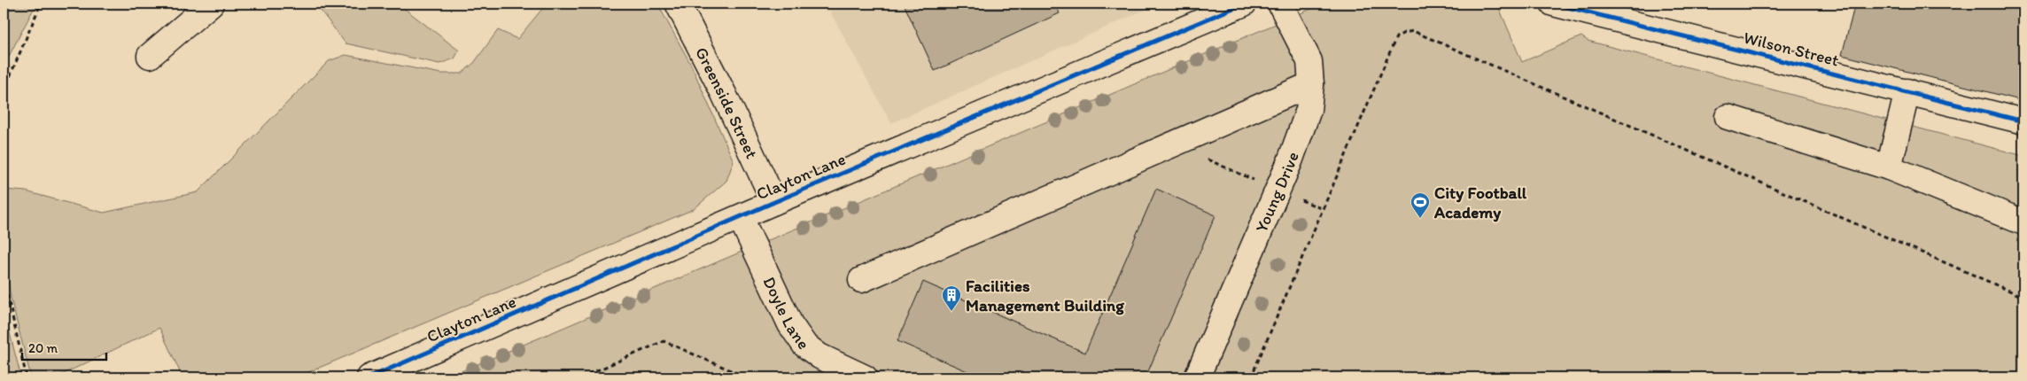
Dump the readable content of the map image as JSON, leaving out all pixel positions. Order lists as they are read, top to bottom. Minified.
{"streets":{"street":["Wilson Street","Greenside Street","Clayton Lane","Young Drive","Doyle Lane"]},"crossings":[["Greenside Street","Clayton Lane"],["Clayton Lane","Doyle Lane"]],"places":{"sports":["City Football Academy"],"building":["Facilities Management Building"]},"scale_bar":"20 m"}
